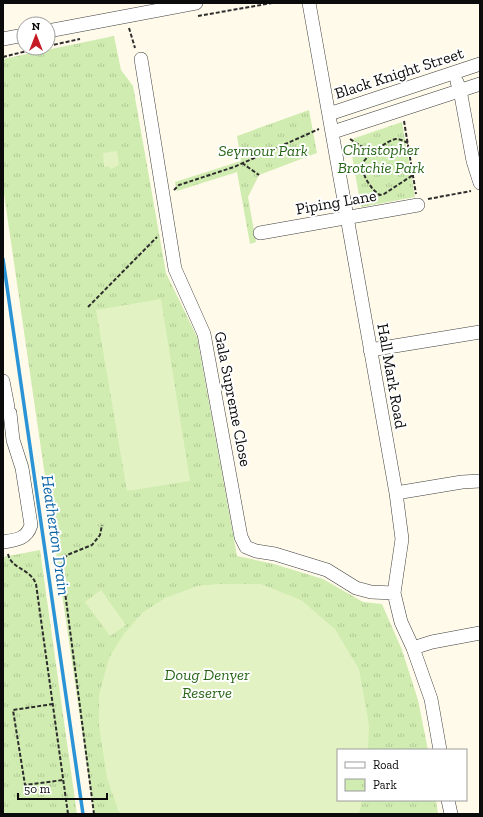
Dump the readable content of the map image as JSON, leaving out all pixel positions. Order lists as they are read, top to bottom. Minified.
{"streets":{"street":["Black Knight Street","Piping Lane","Hall Mark Road","Gala Supreme Close"]},"crossings":[["Black Knight Street","Hall Mark Road"],["Piping Lane","Hall Mark Road"],["Hall Mark Road","Gala Supreme Close"]],"water":["Heatherton Drain"],"parks":["Christopher Brotchie Park","Seymour Park","Doug Denyer Reserve"],"legend":["Road","Park"],"scale_bar":"50 m","north":"top"}
